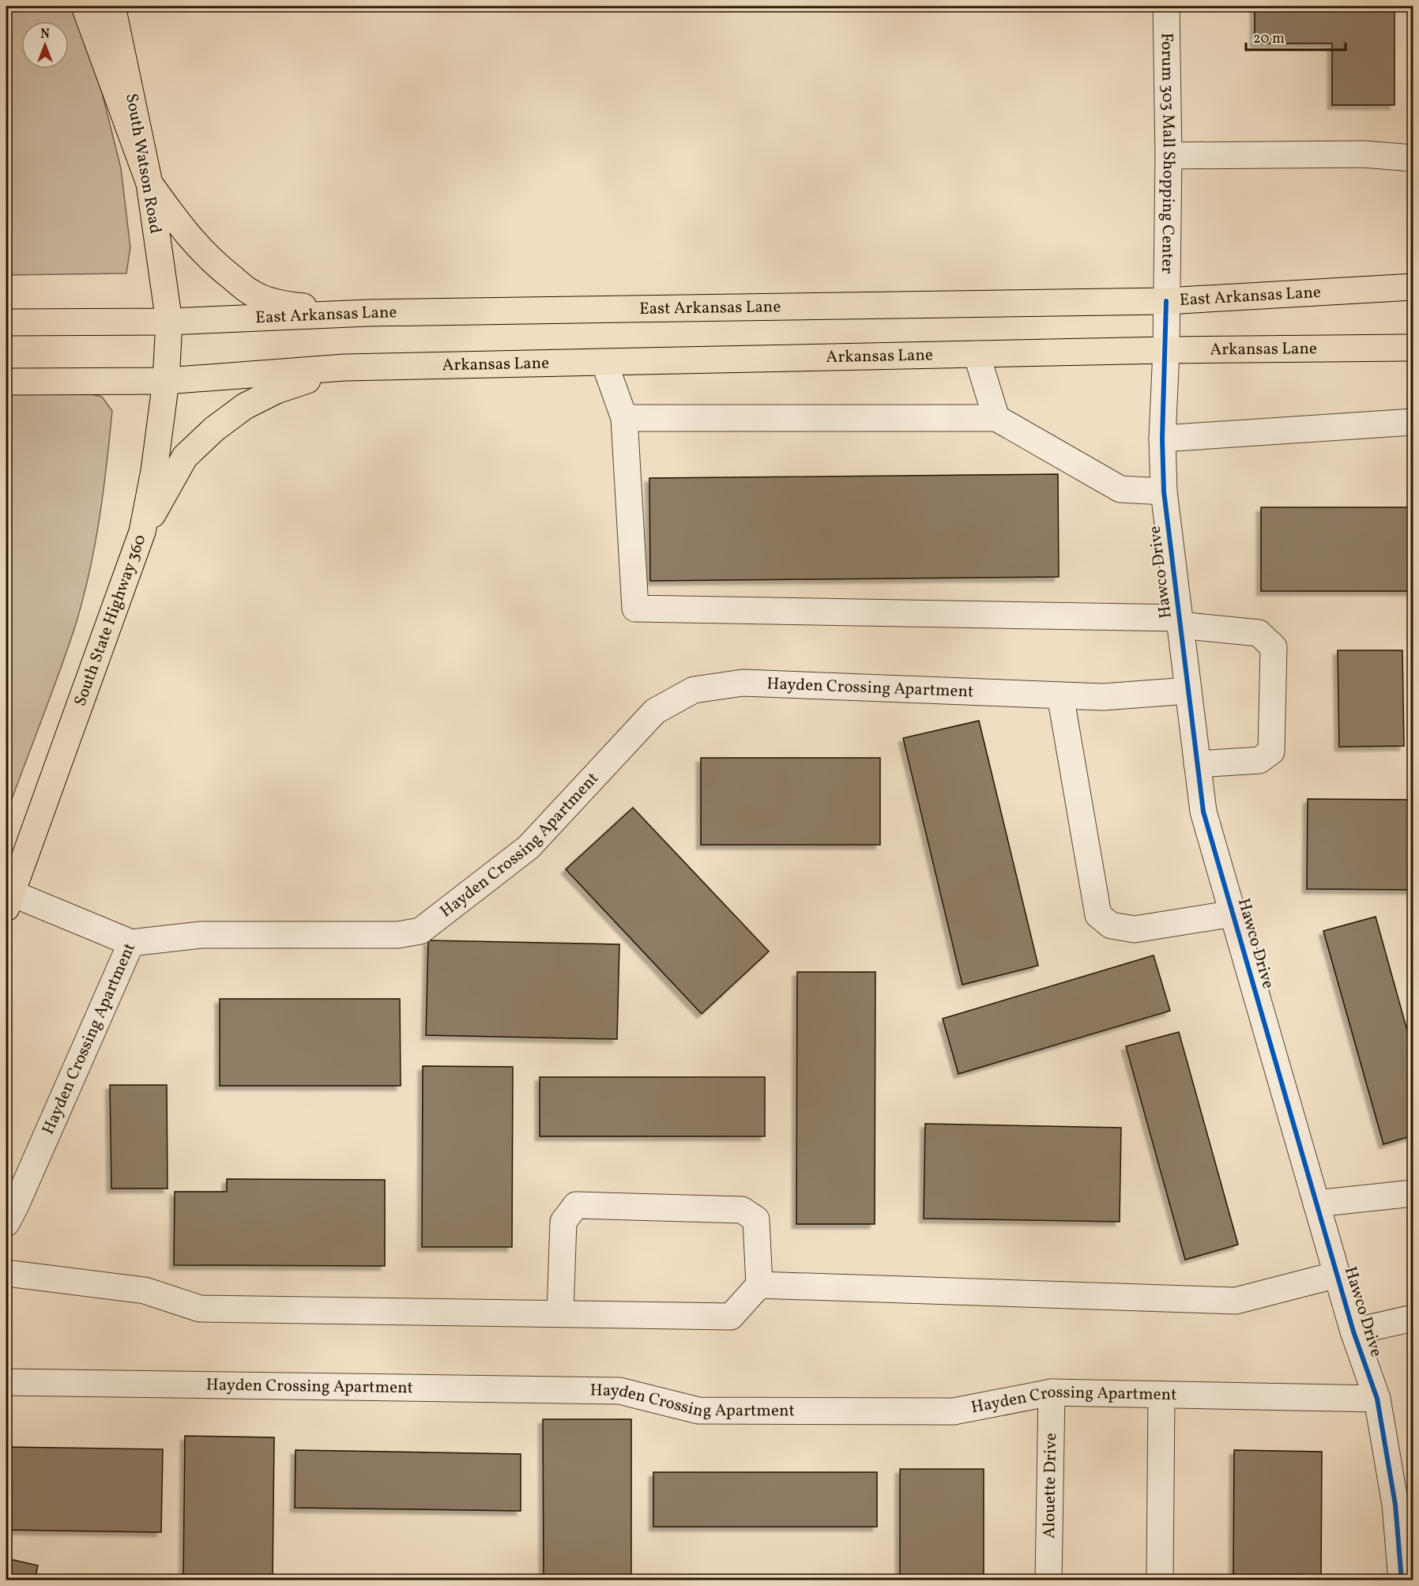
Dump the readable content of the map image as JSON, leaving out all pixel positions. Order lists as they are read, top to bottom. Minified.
{"streets":{"main road":["South Watson Road","East Arkansas Lane","Arkansas Lane","South State Highway 360"],"street":["Forum 303 Mall Shopping Center","Hawco Drive","Hayden Crossing Apartment","Alouette Drive"]},"crossings":[["Forum 303 Mall Shopping Center","East Arkansas Lane"],["Forum 303 Mall Shopping Center","Hawco Drive"],["South Watson Road","East Arkansas Lane"],["South Watson Road","South State Highway 360"],["East Arkansas Lane","Hawco Drive"],["East Arkansas Lane","South State Highway 360"],["Arkansas Lane","Hawco Drive"],["Hawco Drive","Hayden Crossing Apartment"],["Hayden Crossing Apartment","Alouette Drive"]],"scale_bar":"20 m","north":"top"}
